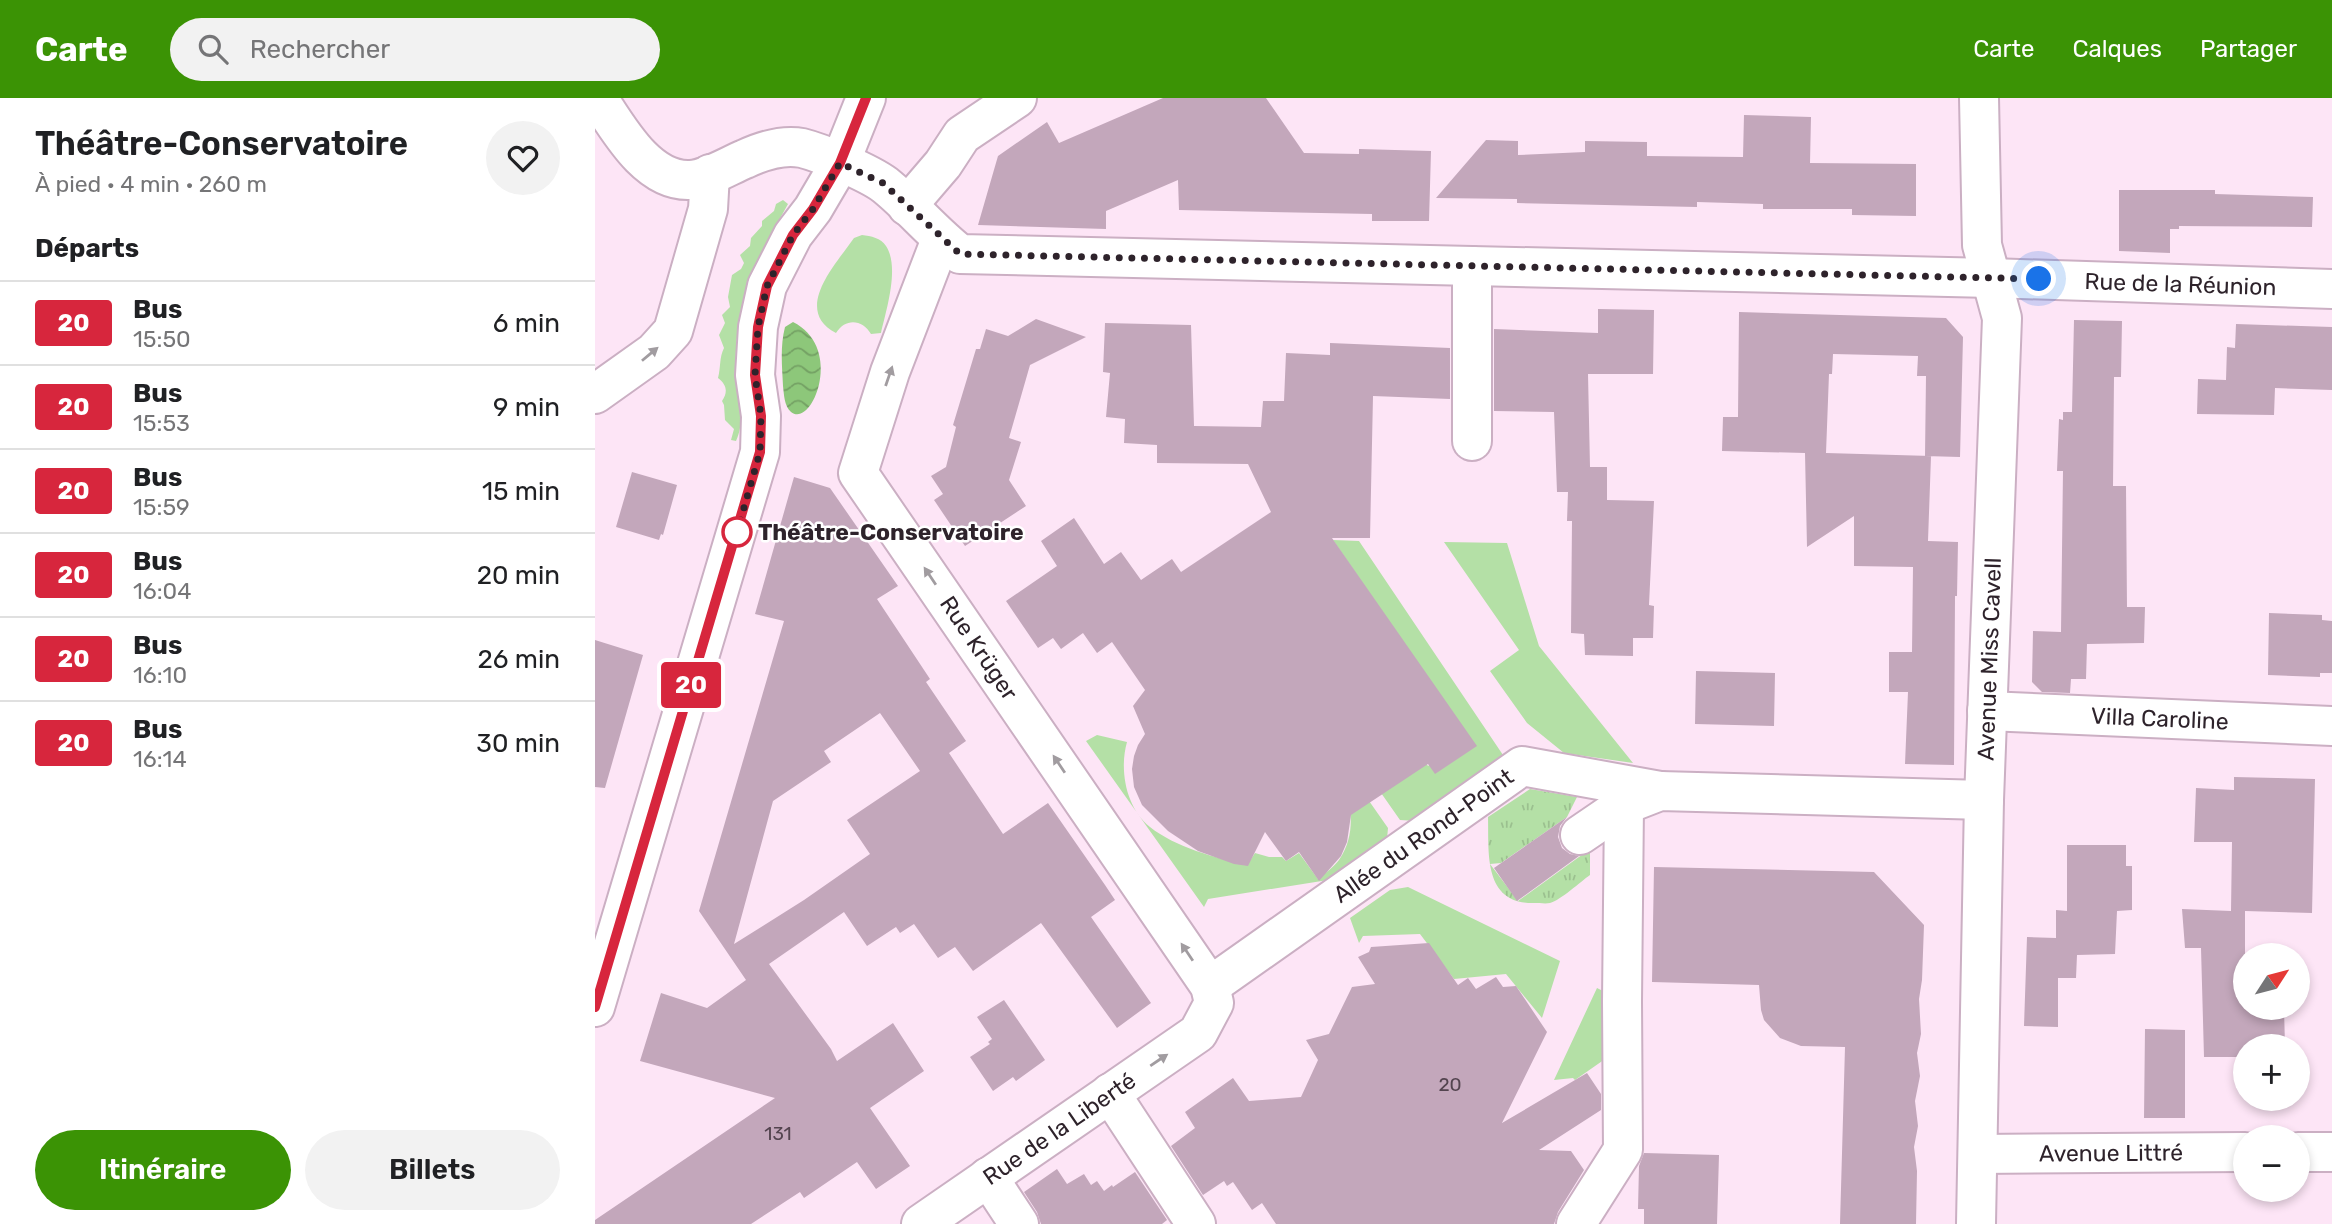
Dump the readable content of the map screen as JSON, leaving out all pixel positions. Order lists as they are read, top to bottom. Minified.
{"streets":{"street":["Rue de la Réunion","Rue Krüger","Avenue Miss Cavell","Villa Caroline","Allée du Rond-Point","Rue de la Liberté","Avenue Littré"]},"crossings":[["Rue de la Réunion","Rue Krüger"],["Rue de la Réunion","Avenue Miss Cavell"],["Rue Krüger","Allée du Rond-Point"],["Rue Krüger","Rue de la Liberté"],["Avenue Miss Cavell","Villa Caroline"],["Avenue Miss Cavell","Allée du Rond-Point"],["Avenue Miss Cavell","Avenue Littré"],["Allée du Rond-Point","Rue de la Liberté"]],"one_way":["Rue Krüger","Rue de la Liberté"],"places":["Théâtre-Conservatoire"],"lines":["bus line 20"],"house_numbers":["20","131"],"north":"top right","page":{"header":"Carte","search":"Rechercher","nav":["Carte","Calques","Partager"],"heading":[["Théâtre-Conservatoire","À pied · 4 min · 260 m"],"Départs"],"on_map":"20","list":[{"mark":"20","name":"Bus","note":"15:50","value":"6 min"},{"mark":"20","name":"Bus","note":"15:53","value":"9 min"},{"mark":"20","name":"Bus","note":"15:59","value":"15 min"},{"mark":"20","name":"Bus","note":"16:04","value":"20 min"},{"mark":"20","name":"Bus","note":"16:10","value":"26 min"},{"mark":"20","name":"Bus","note":"16:14","value":"30 min"}],"map_buttons":["+","−"],"buttons":["Itinéraire","Billets"]}}
